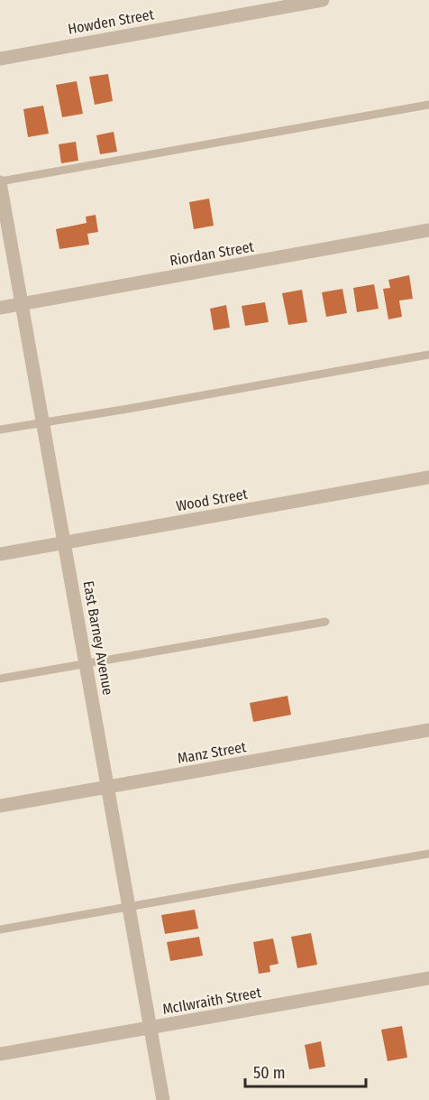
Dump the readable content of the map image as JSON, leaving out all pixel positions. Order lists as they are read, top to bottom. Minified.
{"streets":{"street":["Howden Street","Riordan Street","Wood Street","East Barney Avenue","Manz Street","McIlwraith Street"]},"crossings":[["Riordan Street","East Barney Avenue"],["Wood Street","East Barney Avenue"],["East Barney Avenue","Manz Street"],["East Barney Avenue","McIlwraith Street"]],"scale_bar":"50 m"}
